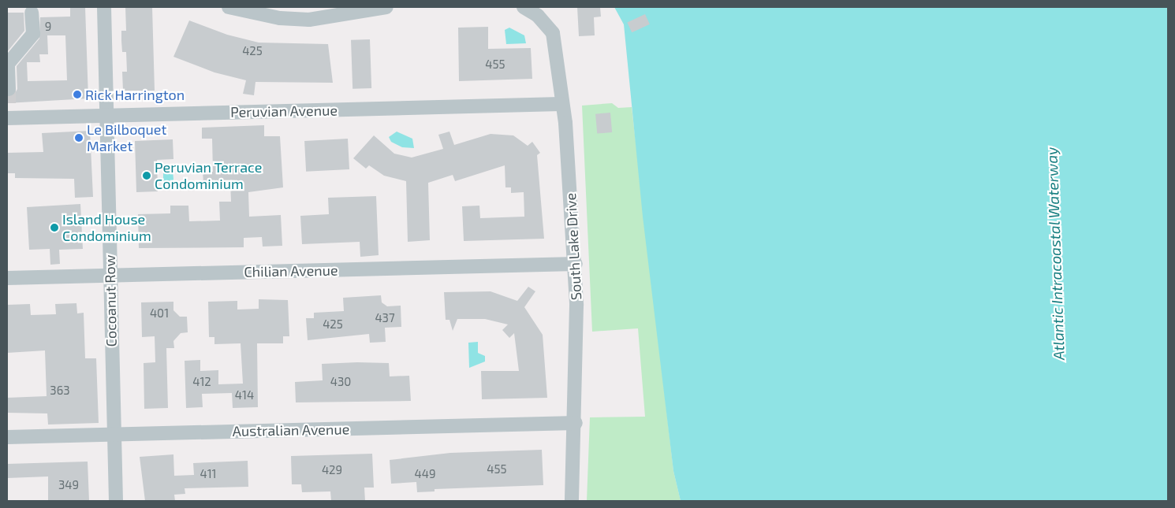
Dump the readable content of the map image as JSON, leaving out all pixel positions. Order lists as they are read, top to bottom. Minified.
{"streets":{"street":["Peruvian Avenue","South Lake Drive","Chilian Avenue","Cocoanut Row","Australian Avenue"]},"crossings":[["Peruvian Avenue","South Lake Drive"],["Peruvian Avenue","Cocoanut Row"],["South Lake Drive","Chilian Avenue"],["South Lake Drive","Australian Avenue"],["Chilian Avenue","Cocoanut Row"],["Cocoanut Row","Australian Avenue"]],"water":["Atlantic Intracoastal Waterway"],"places":["Rick Harrington","Le Bilboquet Market","Peruvian Terrace Condominium","Island House Condominium"],"house_numbers":["9","425","455","401","437","425","412","430","363","414","455","429","411","449","349"]}
